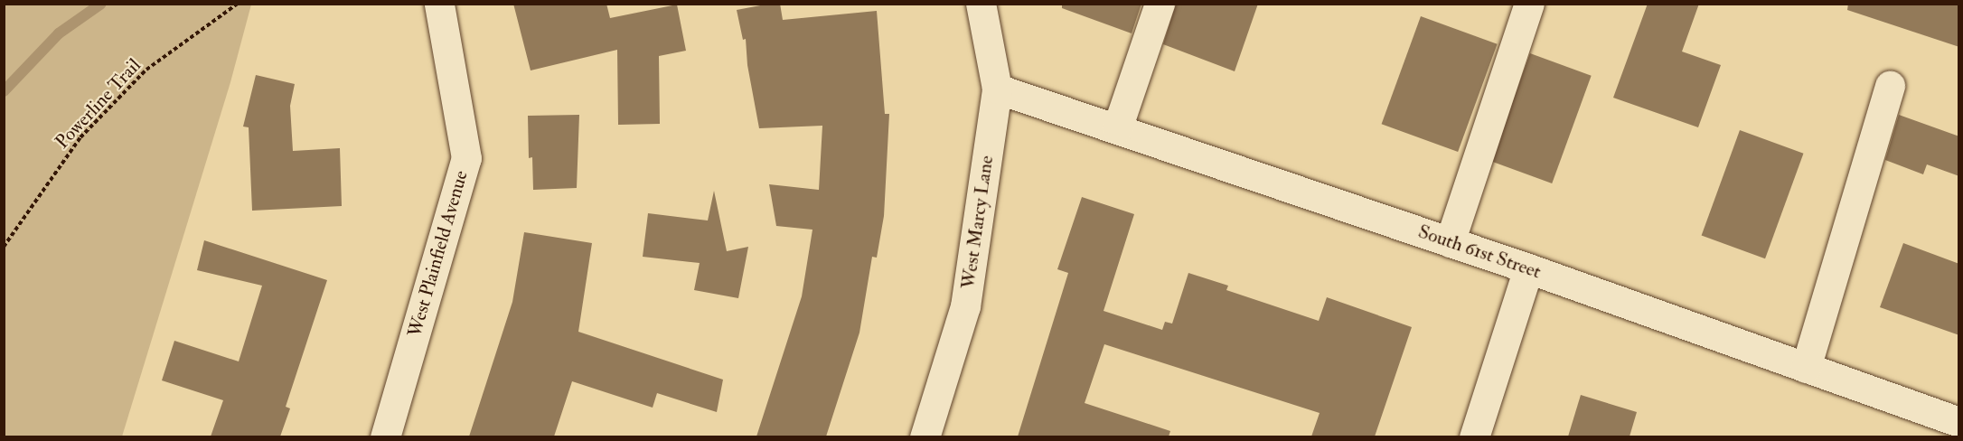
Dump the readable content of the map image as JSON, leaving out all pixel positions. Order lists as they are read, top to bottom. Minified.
{"streets":{"street":["West Marcy Lane","South 61st Street","West Plainfield Avenue"],"path":["Powerline Trail"]},"crossings":[["West Marcy Lane","South 61st Street"]]}
